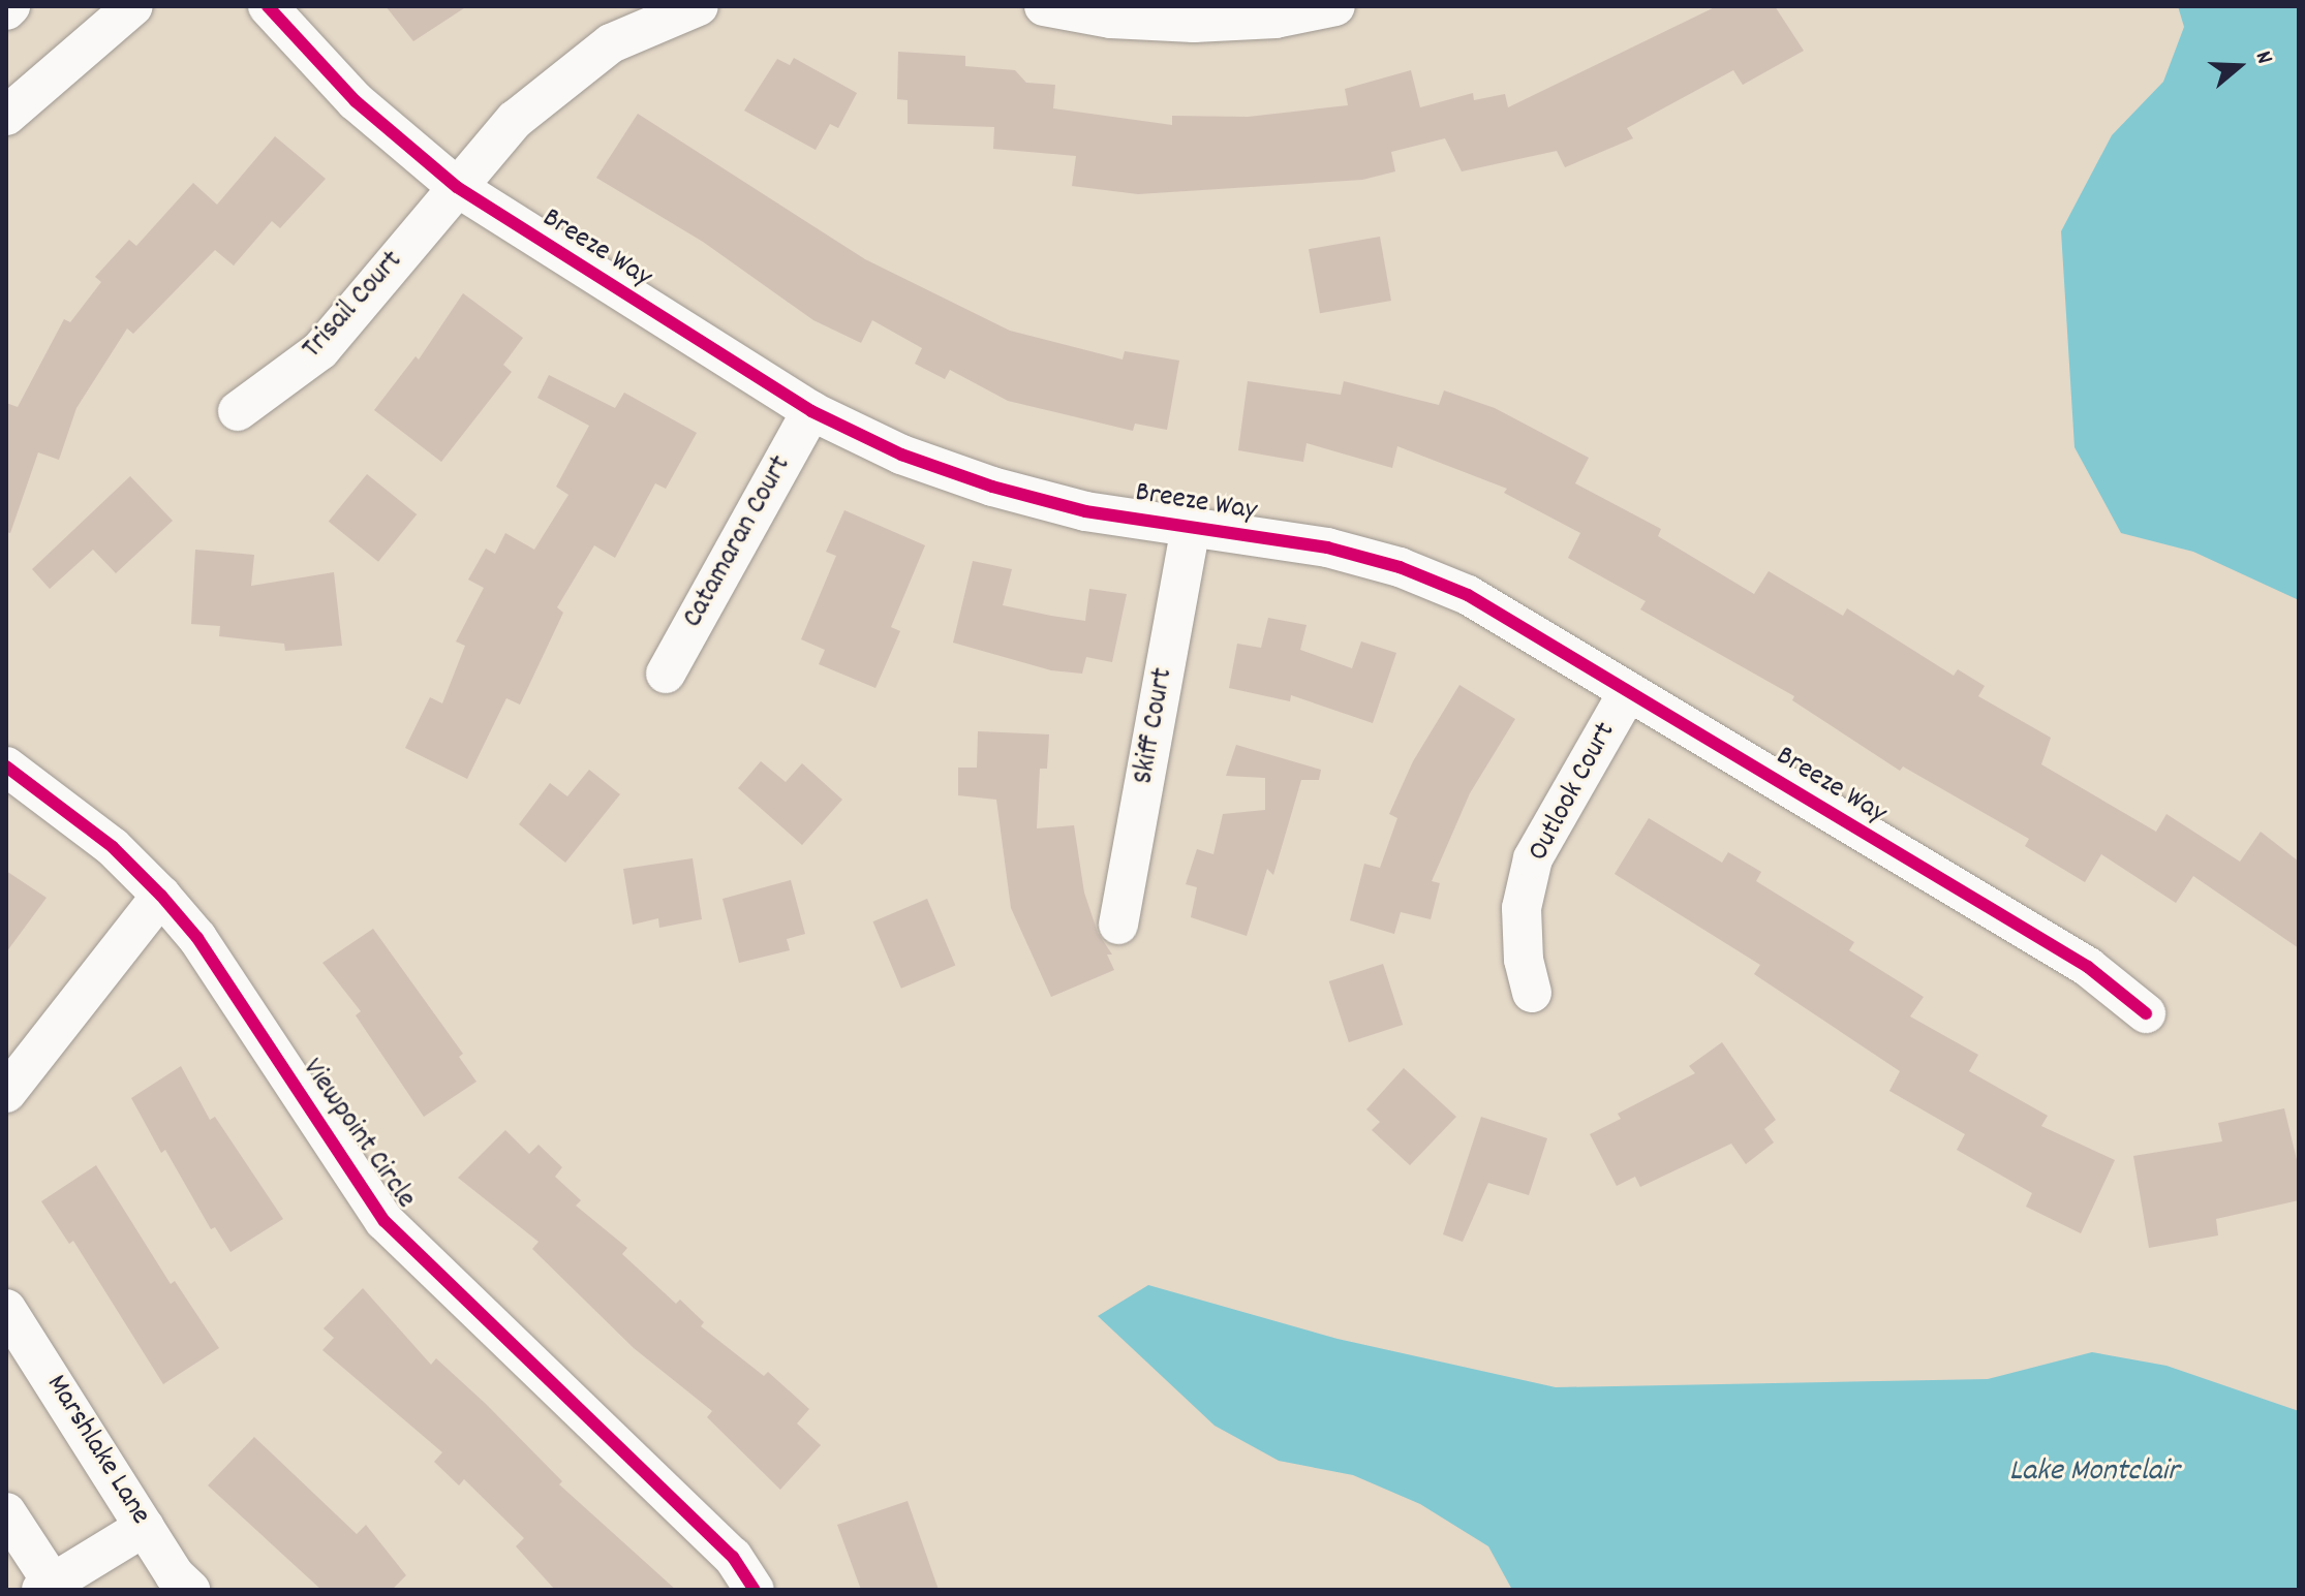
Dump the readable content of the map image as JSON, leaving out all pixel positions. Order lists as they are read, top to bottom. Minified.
{"streets":{"street":["Breeze Way","Trisail Court","Catamaran Court","Skiff Court","Outlook Court","Viewpoint Circle","Marshlake Lane"]},"crossings":[["Breeze Way","Trisail Court"],["Breeze Way","Catamaran Court"],["Breeze Way","Skiff Court"],["Breeze Way","Outlook Court"]],"water":["Lake Montclair"],"north":"right"}
